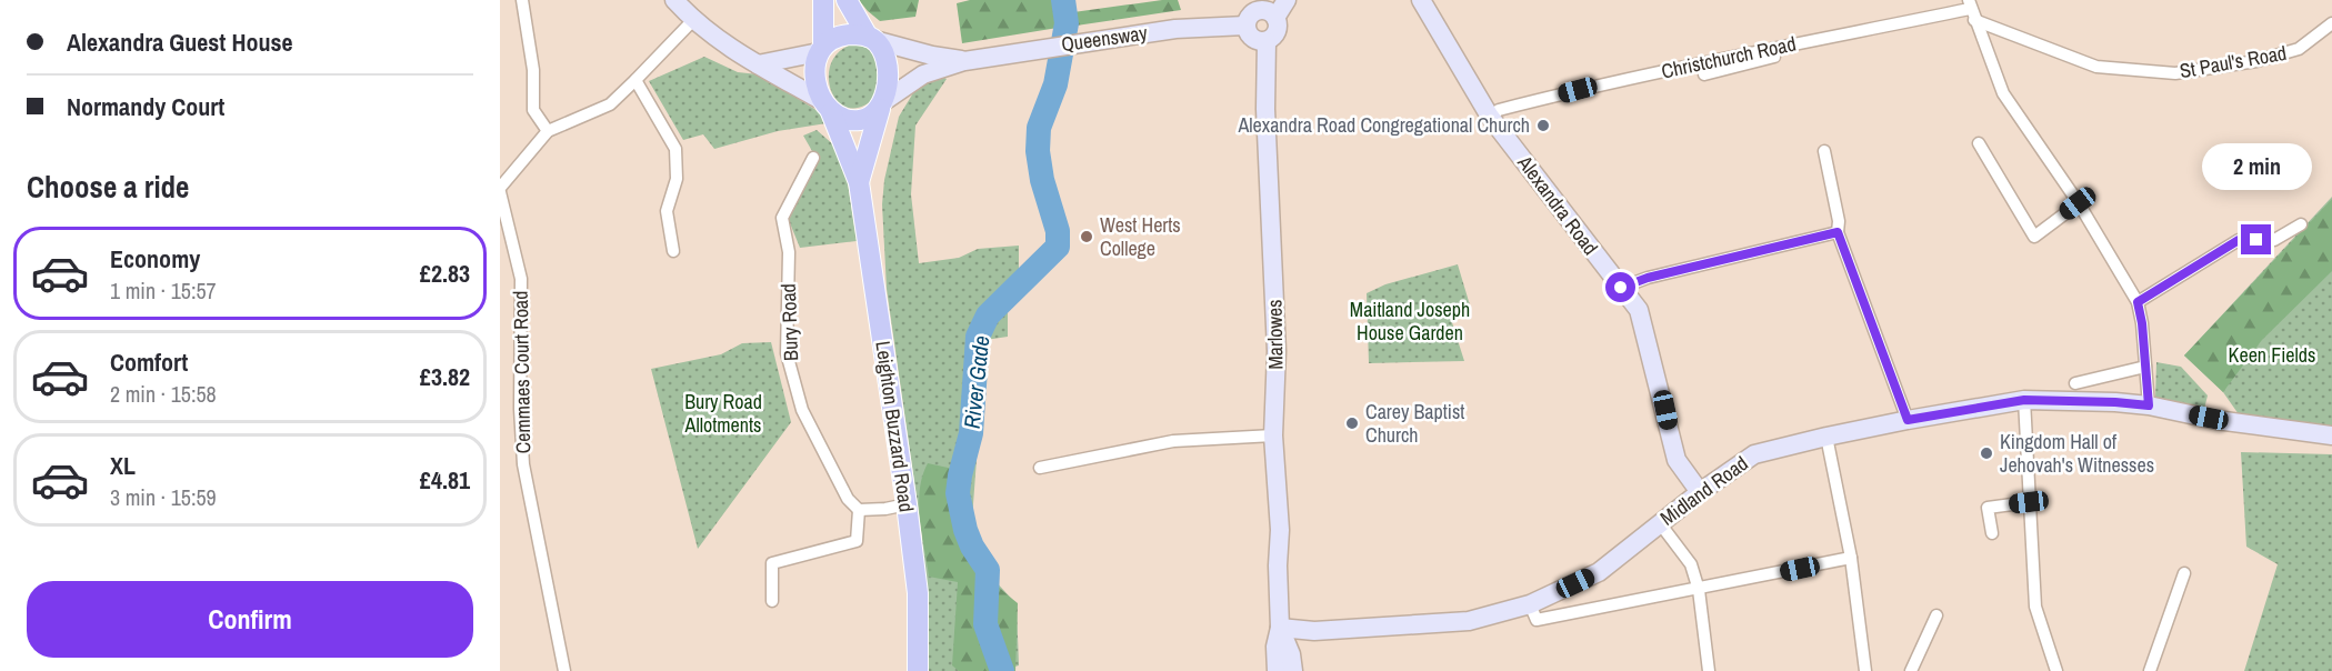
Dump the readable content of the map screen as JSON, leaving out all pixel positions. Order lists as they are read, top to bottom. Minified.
{"streets":{"main road":["Leighton Buzzard Road"],"street":["Queensway","Christchurch Road","St Paul's Road","Alexandra Road","Bury Road","Marlowes","Cemmaes Court Road","Midland Road"]},"crossings":[["Queensway","Marlowes"],["Queensway","Leighton Buzzard Road"],["Christchurch Road","St Paul's Road"],["Christchurch Road","Alexandra Road"],["Alexandra Road","Midland Road"],["Marlowes","Midland Road"]],"water":["River Gade"],"parks":["Maitland Joseph House Garden","Keen Fields","Bury Road Allotments"],"places":["Alexandra Road Congregational Church","West Herts College","Carey Baptist Church","Kingdom Hall of Jehovah's Witnesses"],"page":{"banner":["Alexandra Guest House","Normandy Court"],"bubble":"2 min","heading":"Choose a ride","list":[{"name":"Economy","note":"1 min · 15:57","value":"£2.83"},{"name":"Comfort","note":"2 min · 15:58","value":"£3.82"},{"name":"XL","note":"3 min · 15:59","value":"£4.81"}],"buttons":"Confirm"}}
